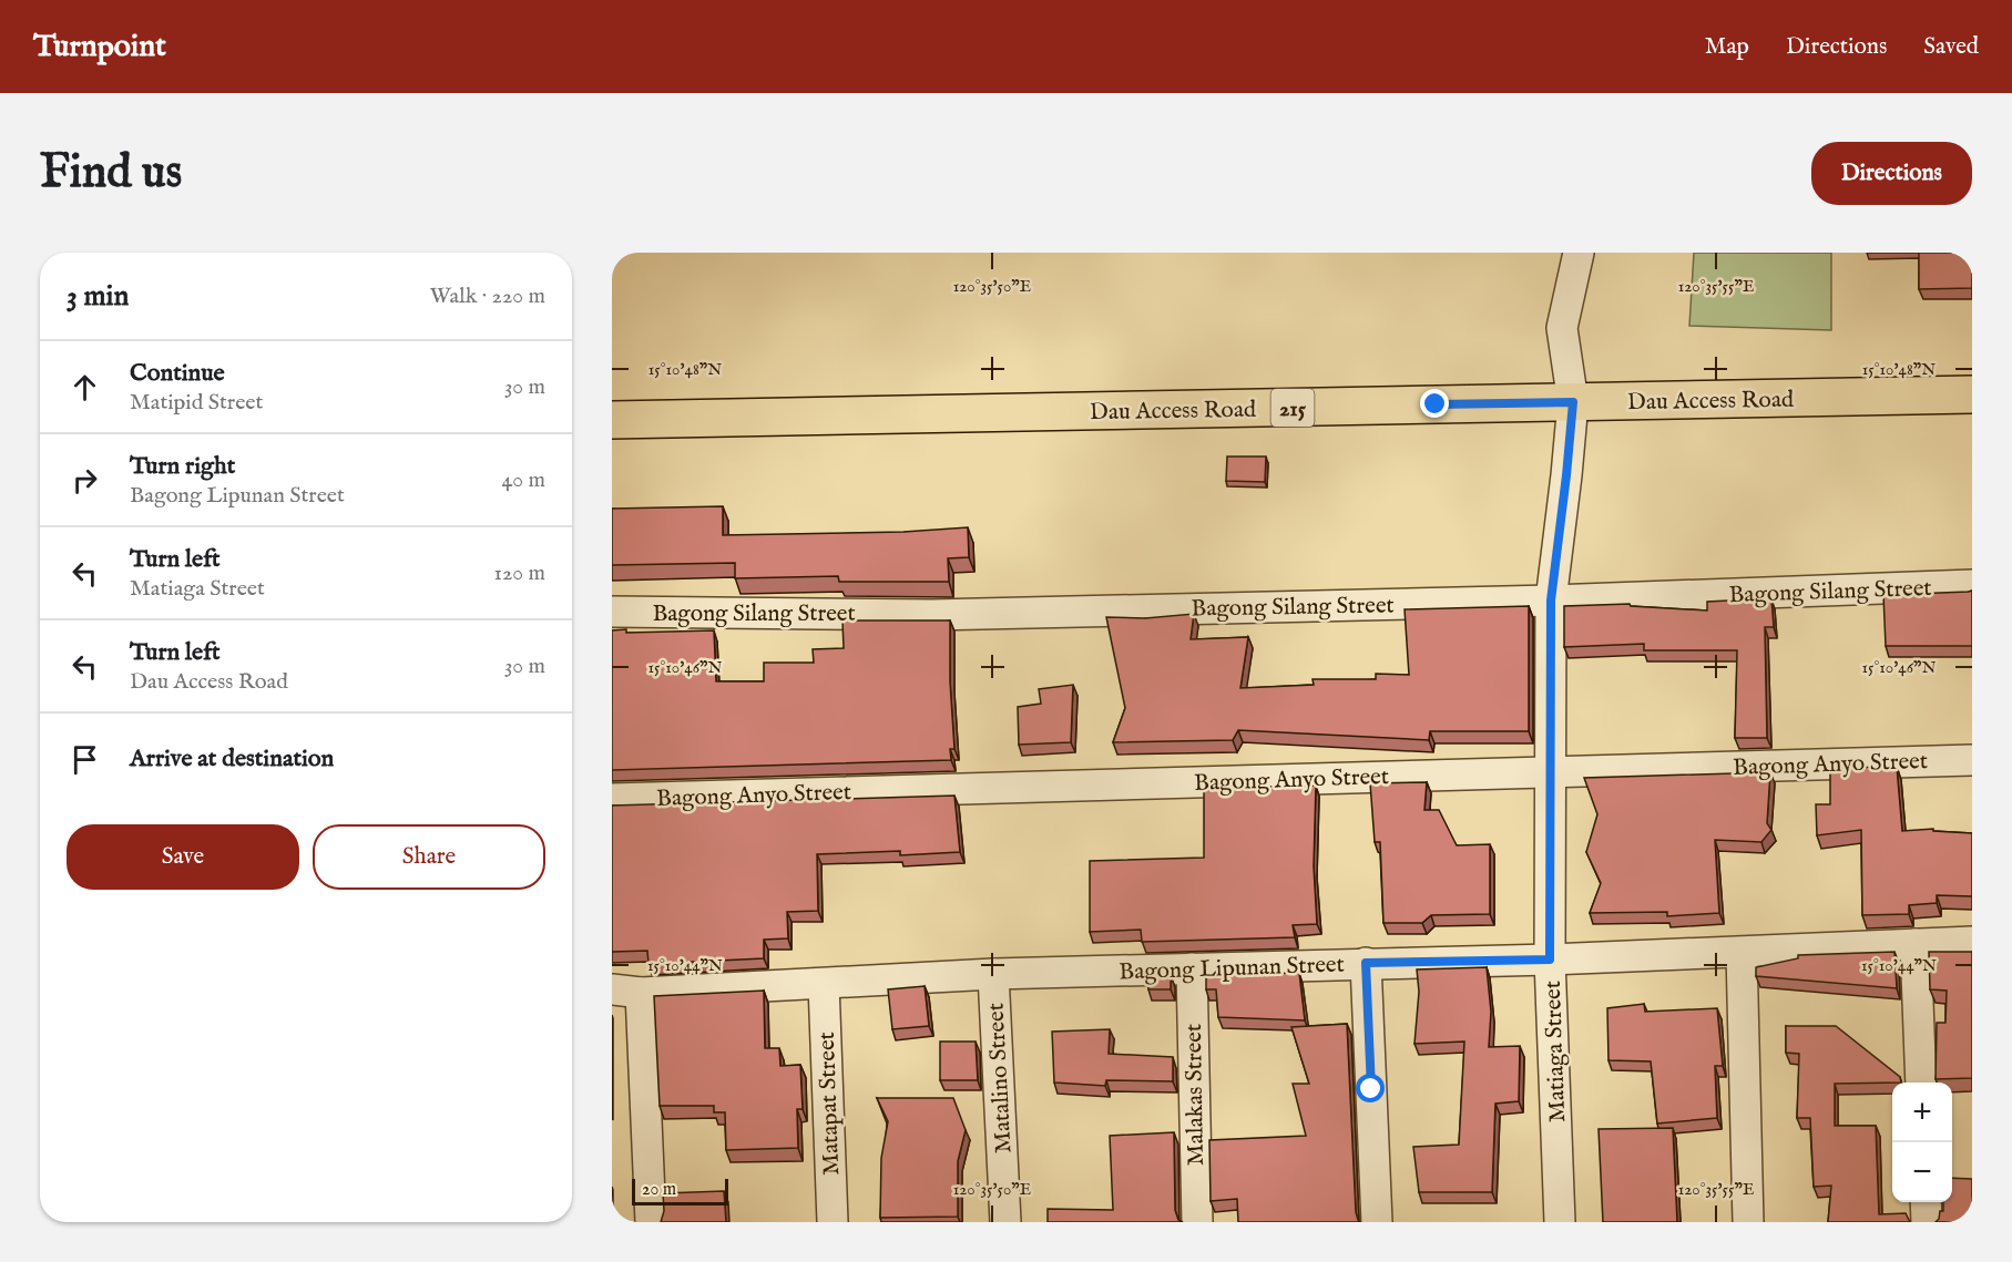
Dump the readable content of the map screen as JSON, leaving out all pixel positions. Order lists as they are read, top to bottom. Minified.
{"streets":{"main road":["Dau Access Road","215"],"street":["Bagong Silang Street","Bagong Anyo Street","Bagong Lipunan Street","Matiaga Street","Matalino Street","Malakas Street","Matapat Street"]},"crossings":[["Dau Access Road","Matiaga Street"],["Bagong Silang Street","Matiaga Street"],["Bagong Anyo Street","Matiaga Street"],["Bagong Lipunan Street","Matiaga Street"],["Bagong Lipunan Street","Matalino Street"],["Bagong Lipunan Street","Malakas Street"],["Bagong Lipunan Street","Matapat Street"]],"scale_bar":"20 m","page":{"header":"Turnpoint","nav":["Map","Directions","Saved"],"buttons":["Directions",["Save","Share"]],"title":"Find us","heading":["3 min","Walk · 220 m"],"list":[["Continue","Matipid Street","30 m"],["Turn right","Bagong Lipunan Street","40 m"],["Turn left","Matiaga Street","120 m"],["Turn left","Dau Access Road","30 m"],"Arrive at destination"],"map_buttons":["+","−"],"scale":"20 m"},"coordinates":["120°35'50\"E","120°35'55\"E","15°10'48\"N","15°10'46\"N","15°10'44\"N"]}
